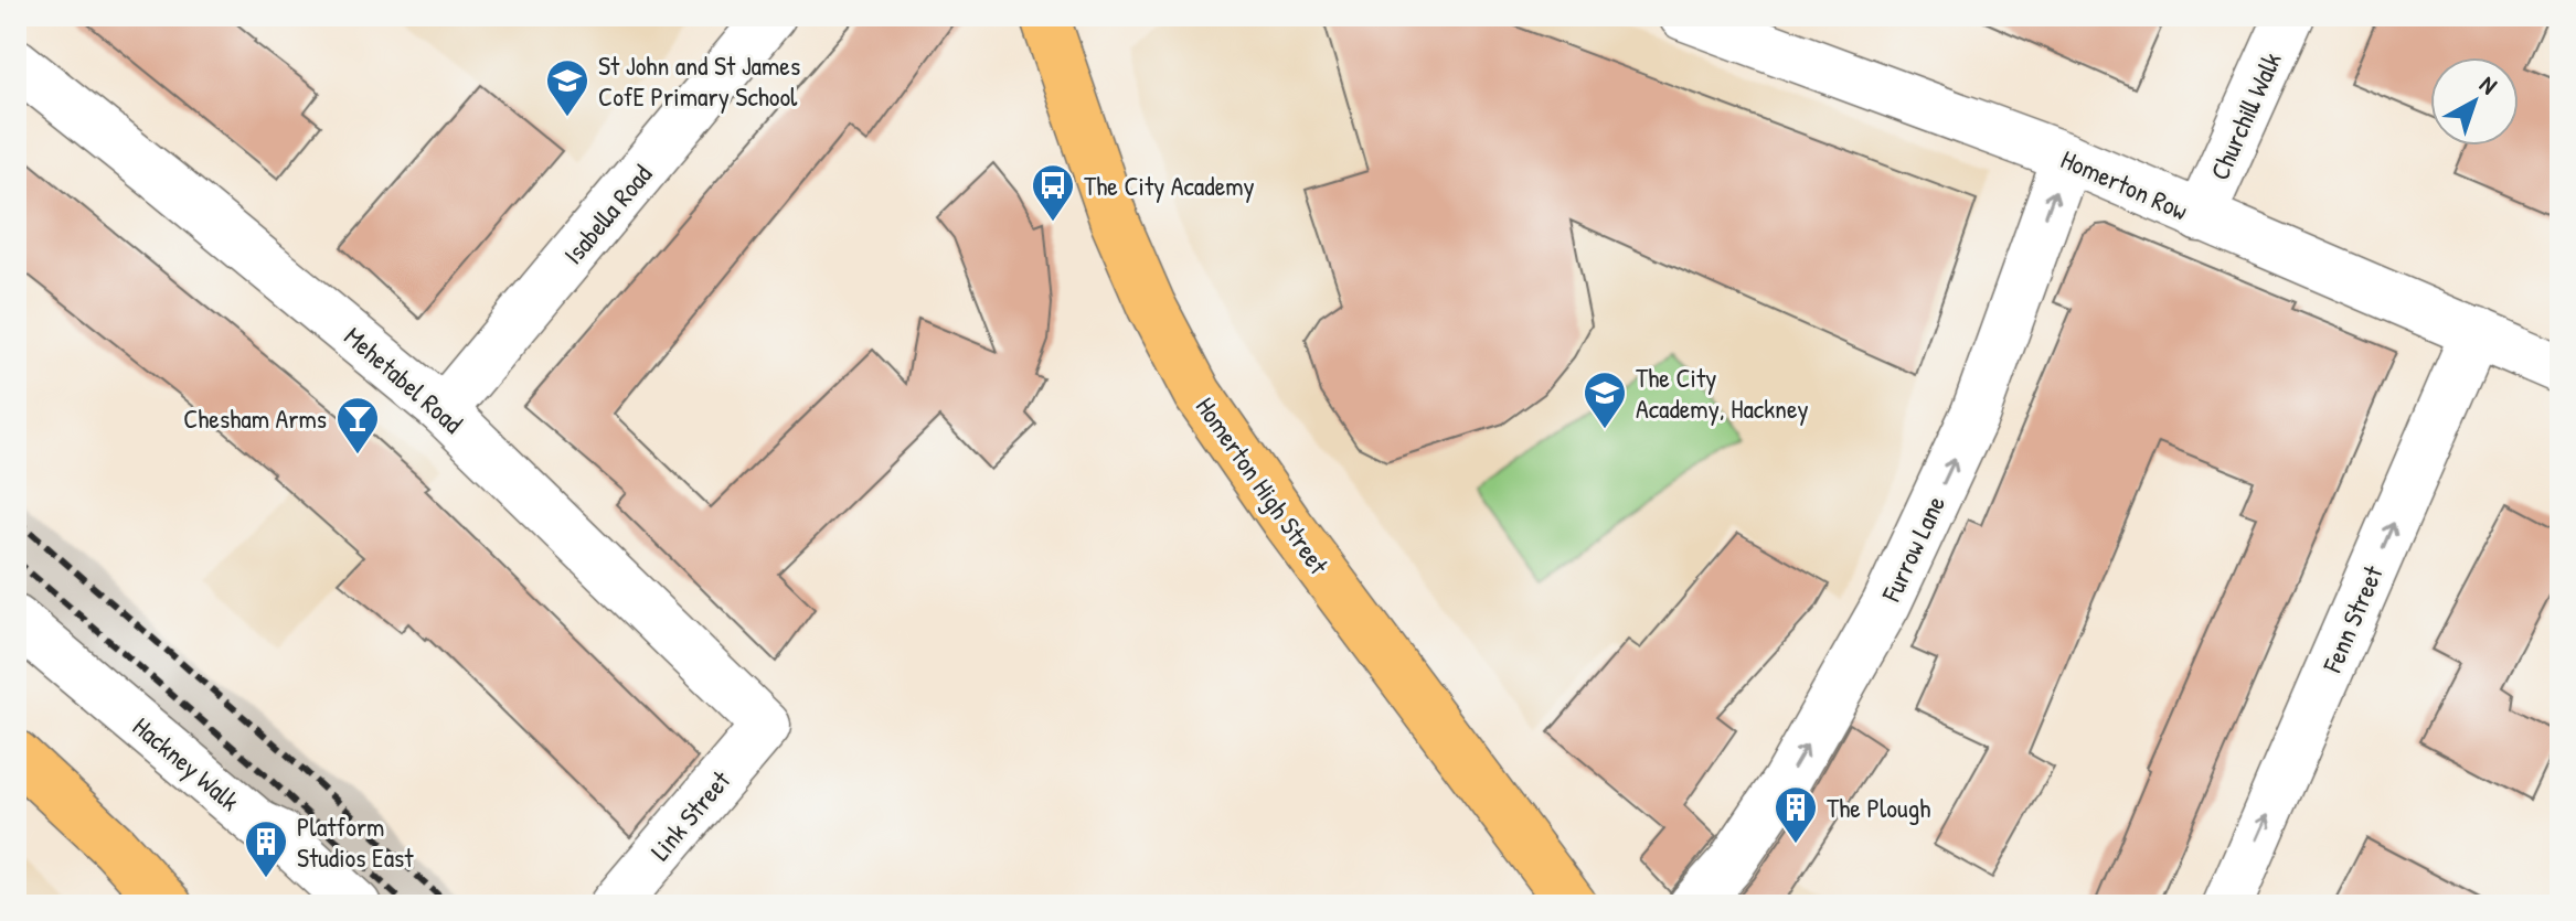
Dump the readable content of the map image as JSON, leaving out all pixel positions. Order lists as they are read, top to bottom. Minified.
{"streets":{"main road":["Homerton High Street"],"street":["Churchill Walk","Homerton Row","Isabella Road","Mehetabel Road","Furrow Lane","Fenn Street","Hackney Walk","Link Street"]},"crossings":[["Churchill Walk","Homerton Row"],["Homerton Row","Furrow Lane"],["Homerton Row","Fenn Street"],["Isabella Road","Mehetabel Road"],["Mehetabel Road","Link Street"]],"one_way":["Furrow Lane","Fenn Street"],"places":{"school or university":["St John and St James CofE Primary School","The City Academy, Hackney"],"bus stop":["The City Academy"],"bar":["Chesham Arms"],"building":["The Plough","Platform Studios East"]},"north":"top right"}
